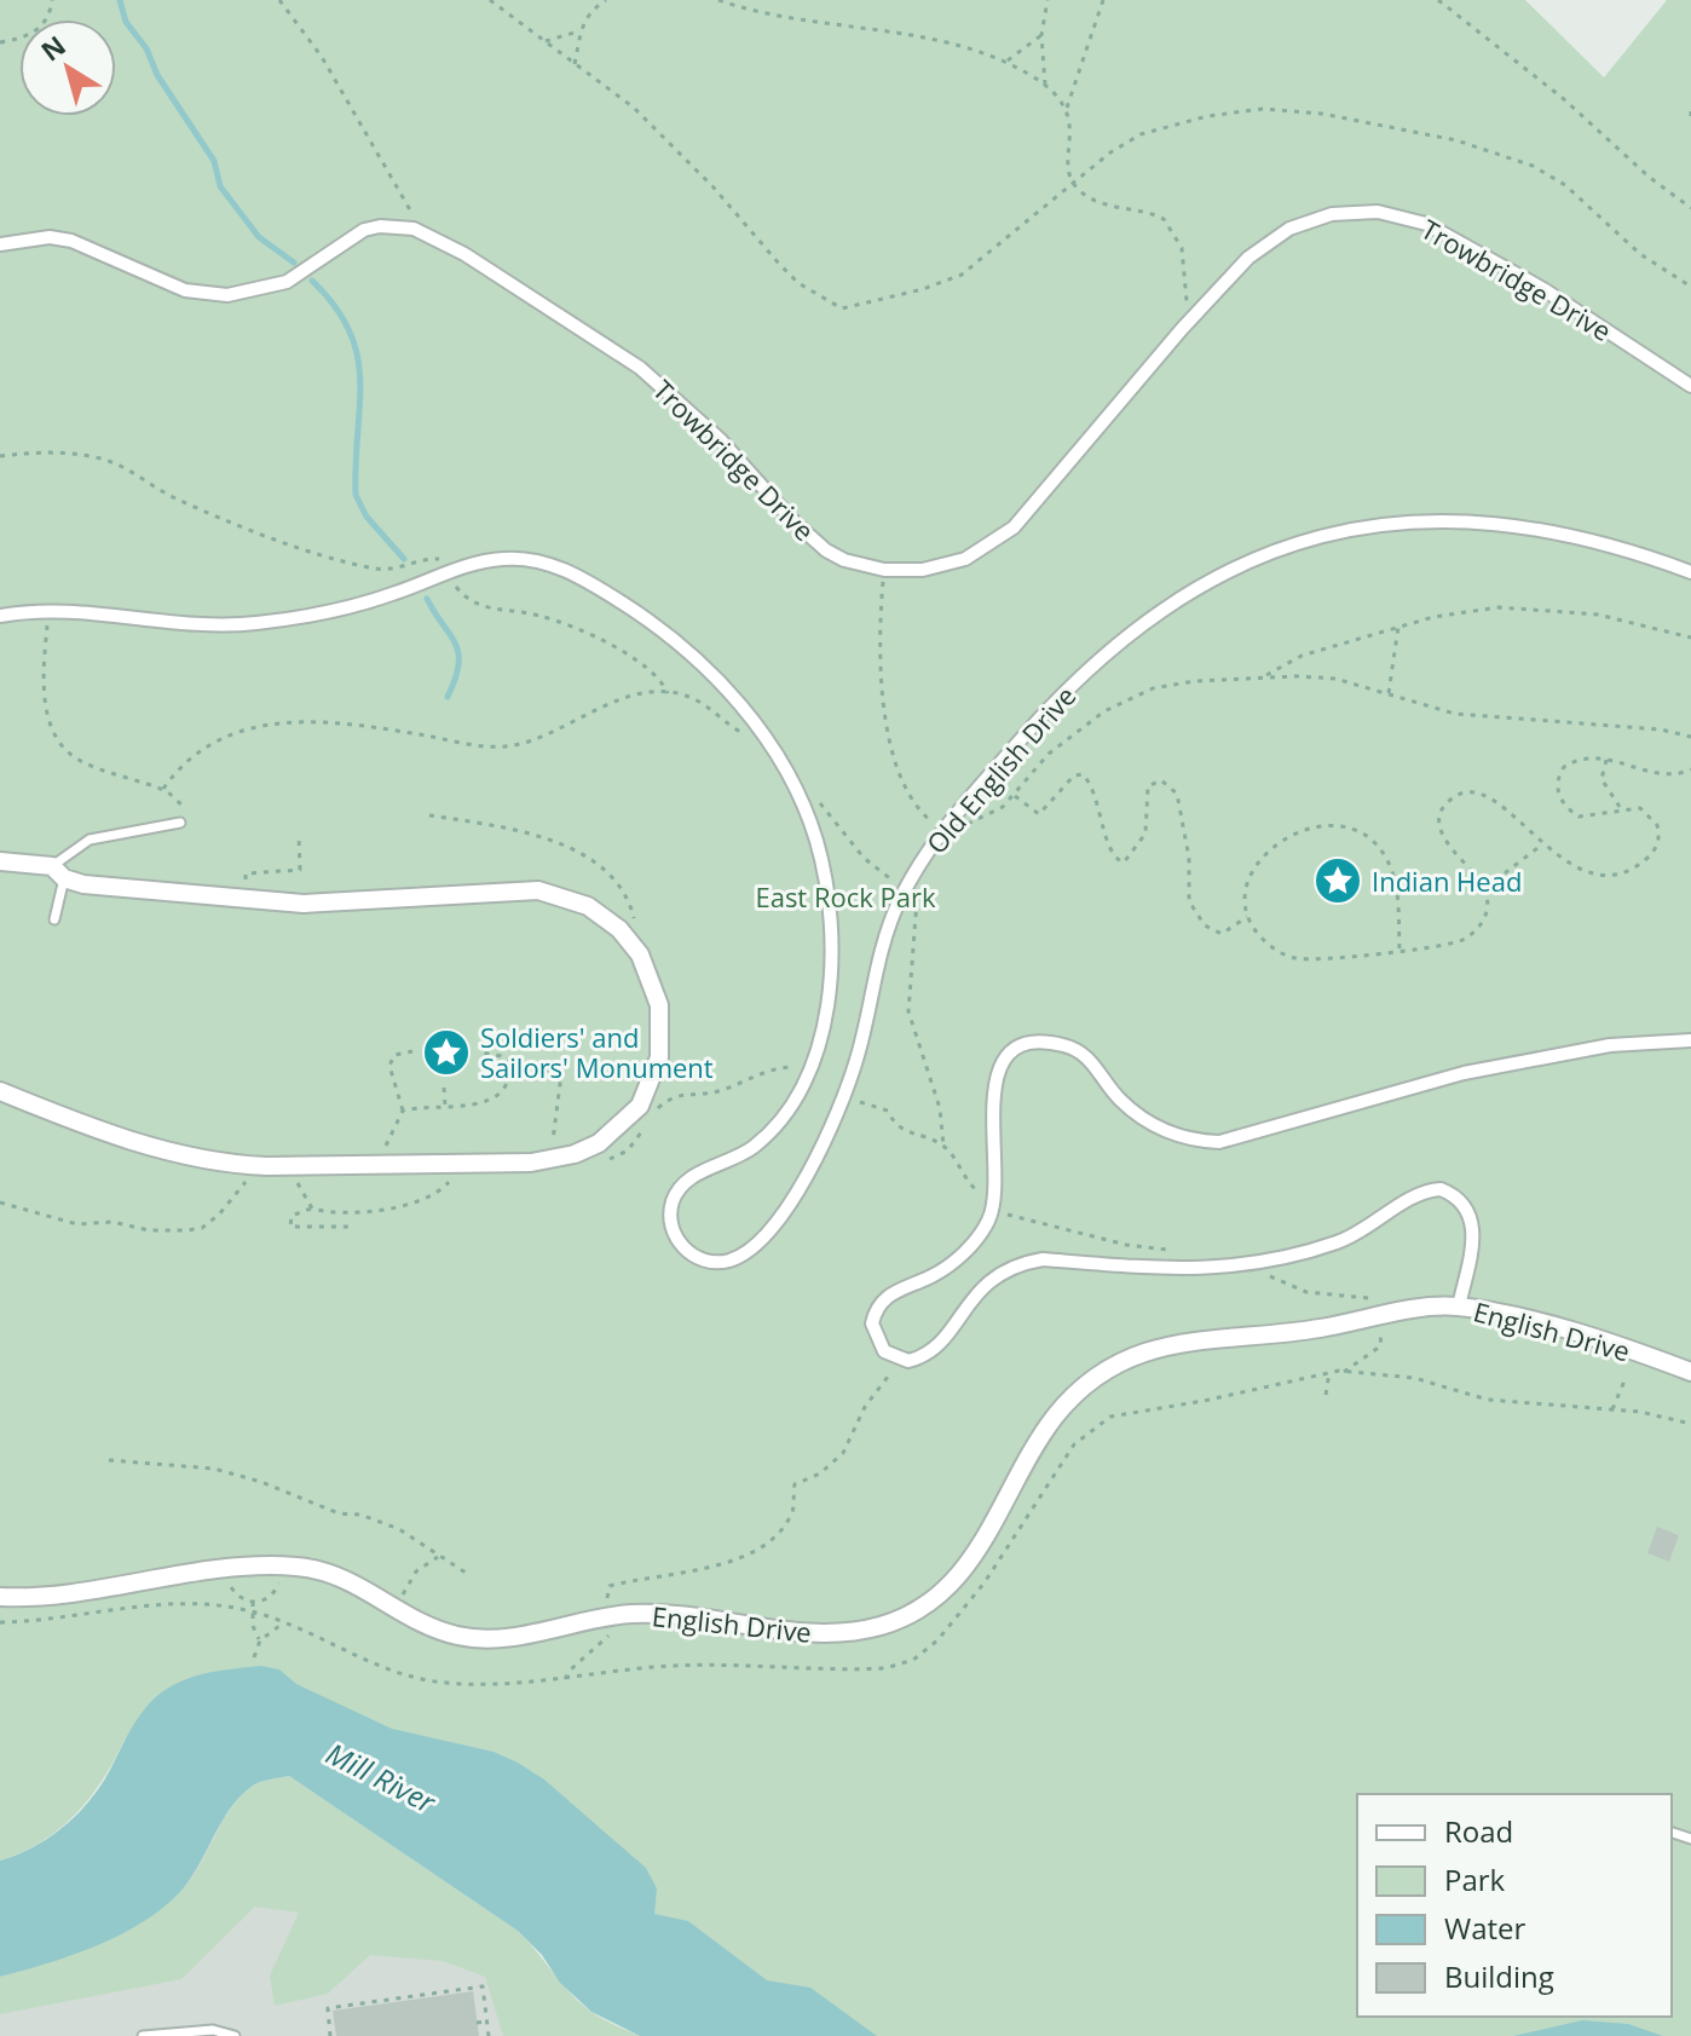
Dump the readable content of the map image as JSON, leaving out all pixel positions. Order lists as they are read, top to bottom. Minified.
{"streets":{"street":["Trowbridge Drive","Old English Drive","English Drive"]},"water":["Mill River"],"parks":["East Rock Park"],"places":{"place":["Indian Head","Soldiers' and Sailors' Monument"]},"legend":["Road","Park","Water","Building"],"north":"top left"}
